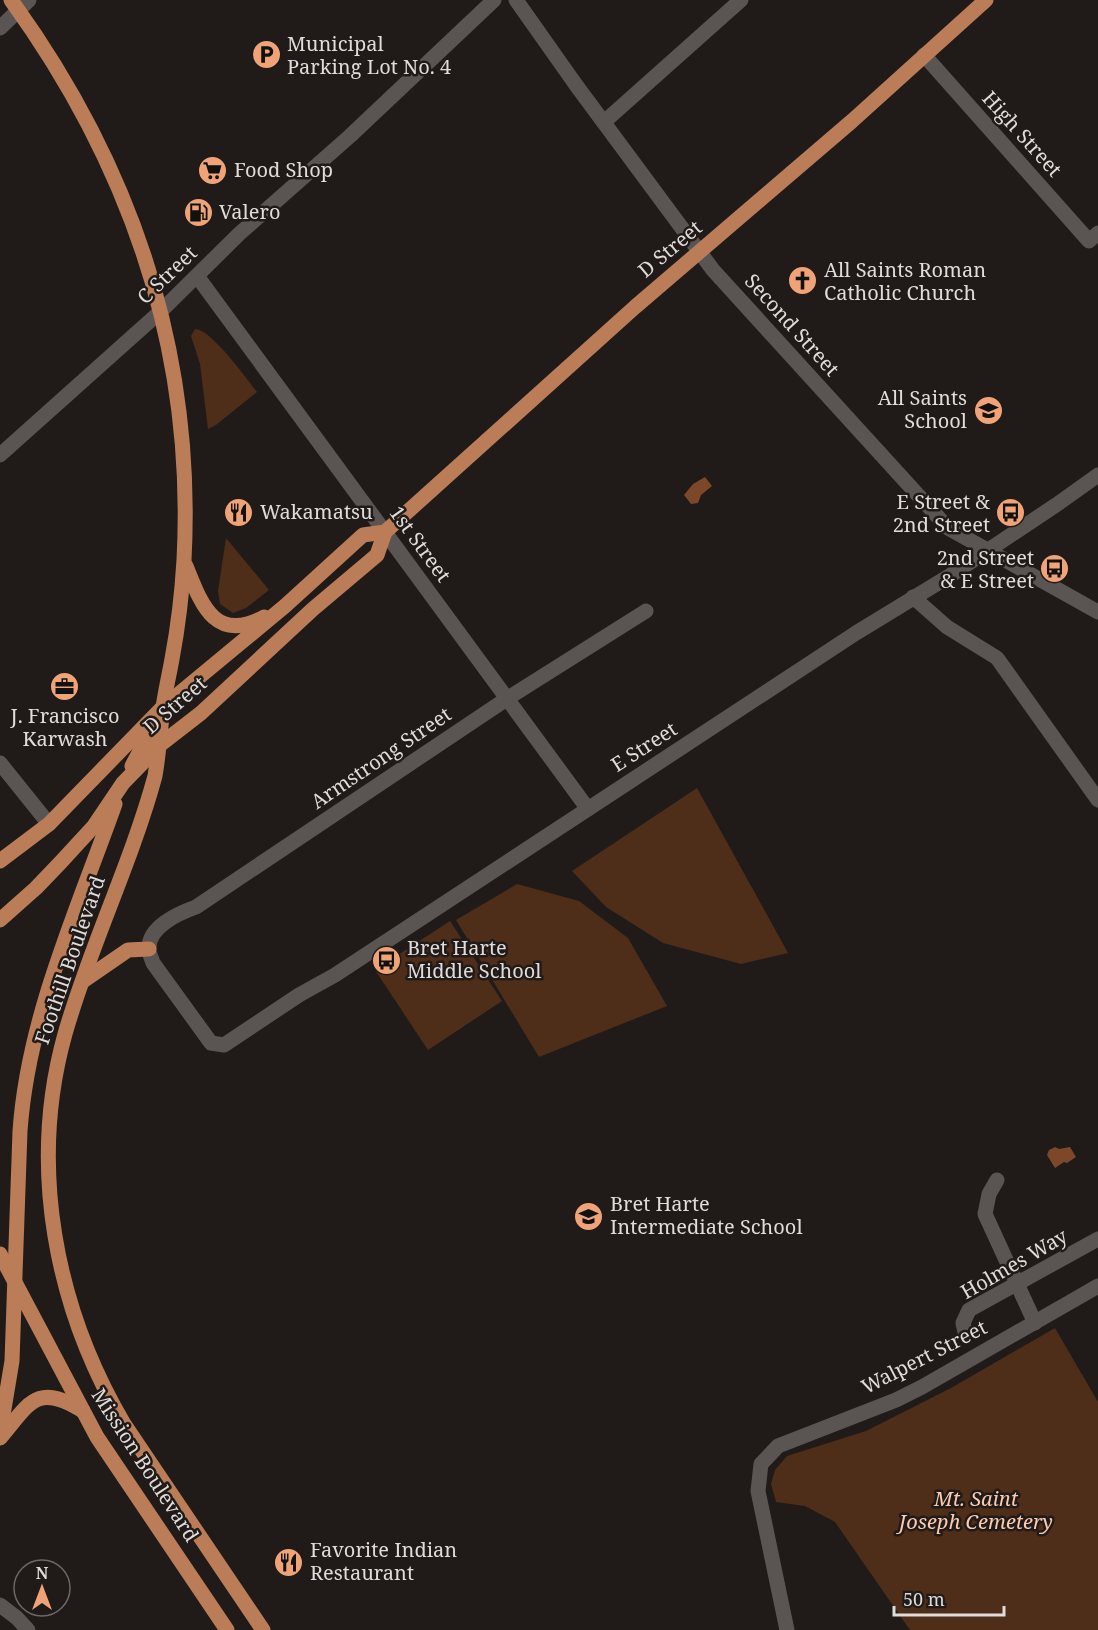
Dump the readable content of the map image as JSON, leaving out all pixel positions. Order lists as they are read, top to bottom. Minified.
{"streets":{"main road":["D Street","Foothill Boulevard","Mission Boulevard"],"street":["High Street","C Street","Second Street","1st Street","E Street","Armstrong Street","Holmes Way","Walpert Street"]},"crossings":[["High Street","D Street"],["D Street","Second Street"],["D Street","1st Street"],["D Street","Foothill Boulevard"],["C Street","1st Street"],["C Street","Foothill Boulevard"],["Second Street","E Street"],["1st Street","E Street"],["1st Street","Armstrong Street"],["E Street","Armstrong Street"],["Foothill Boulevard","Mission Boulevard"]],"parks":["Mt. Saint Joseph Cemetery"],"places":{"parking":["Municipal Parking Lot No. 4"],"supermarket":["Food Shop"],"fuel station":["Valero"],"church":["All Saints Roman Catholic Church"],"school or university":["All Saints School","Bret Harte Intermediate School"],"restaurant":["Wakamatsu","Favorite Indian Restaurant"],"bus stop":["E Street & 2nd Street","2nd Street & E Street","Bret Harte Middle School"],"office":["J. Francisco Karwash"]},"scale_bar":"50 m","north":"top"}
